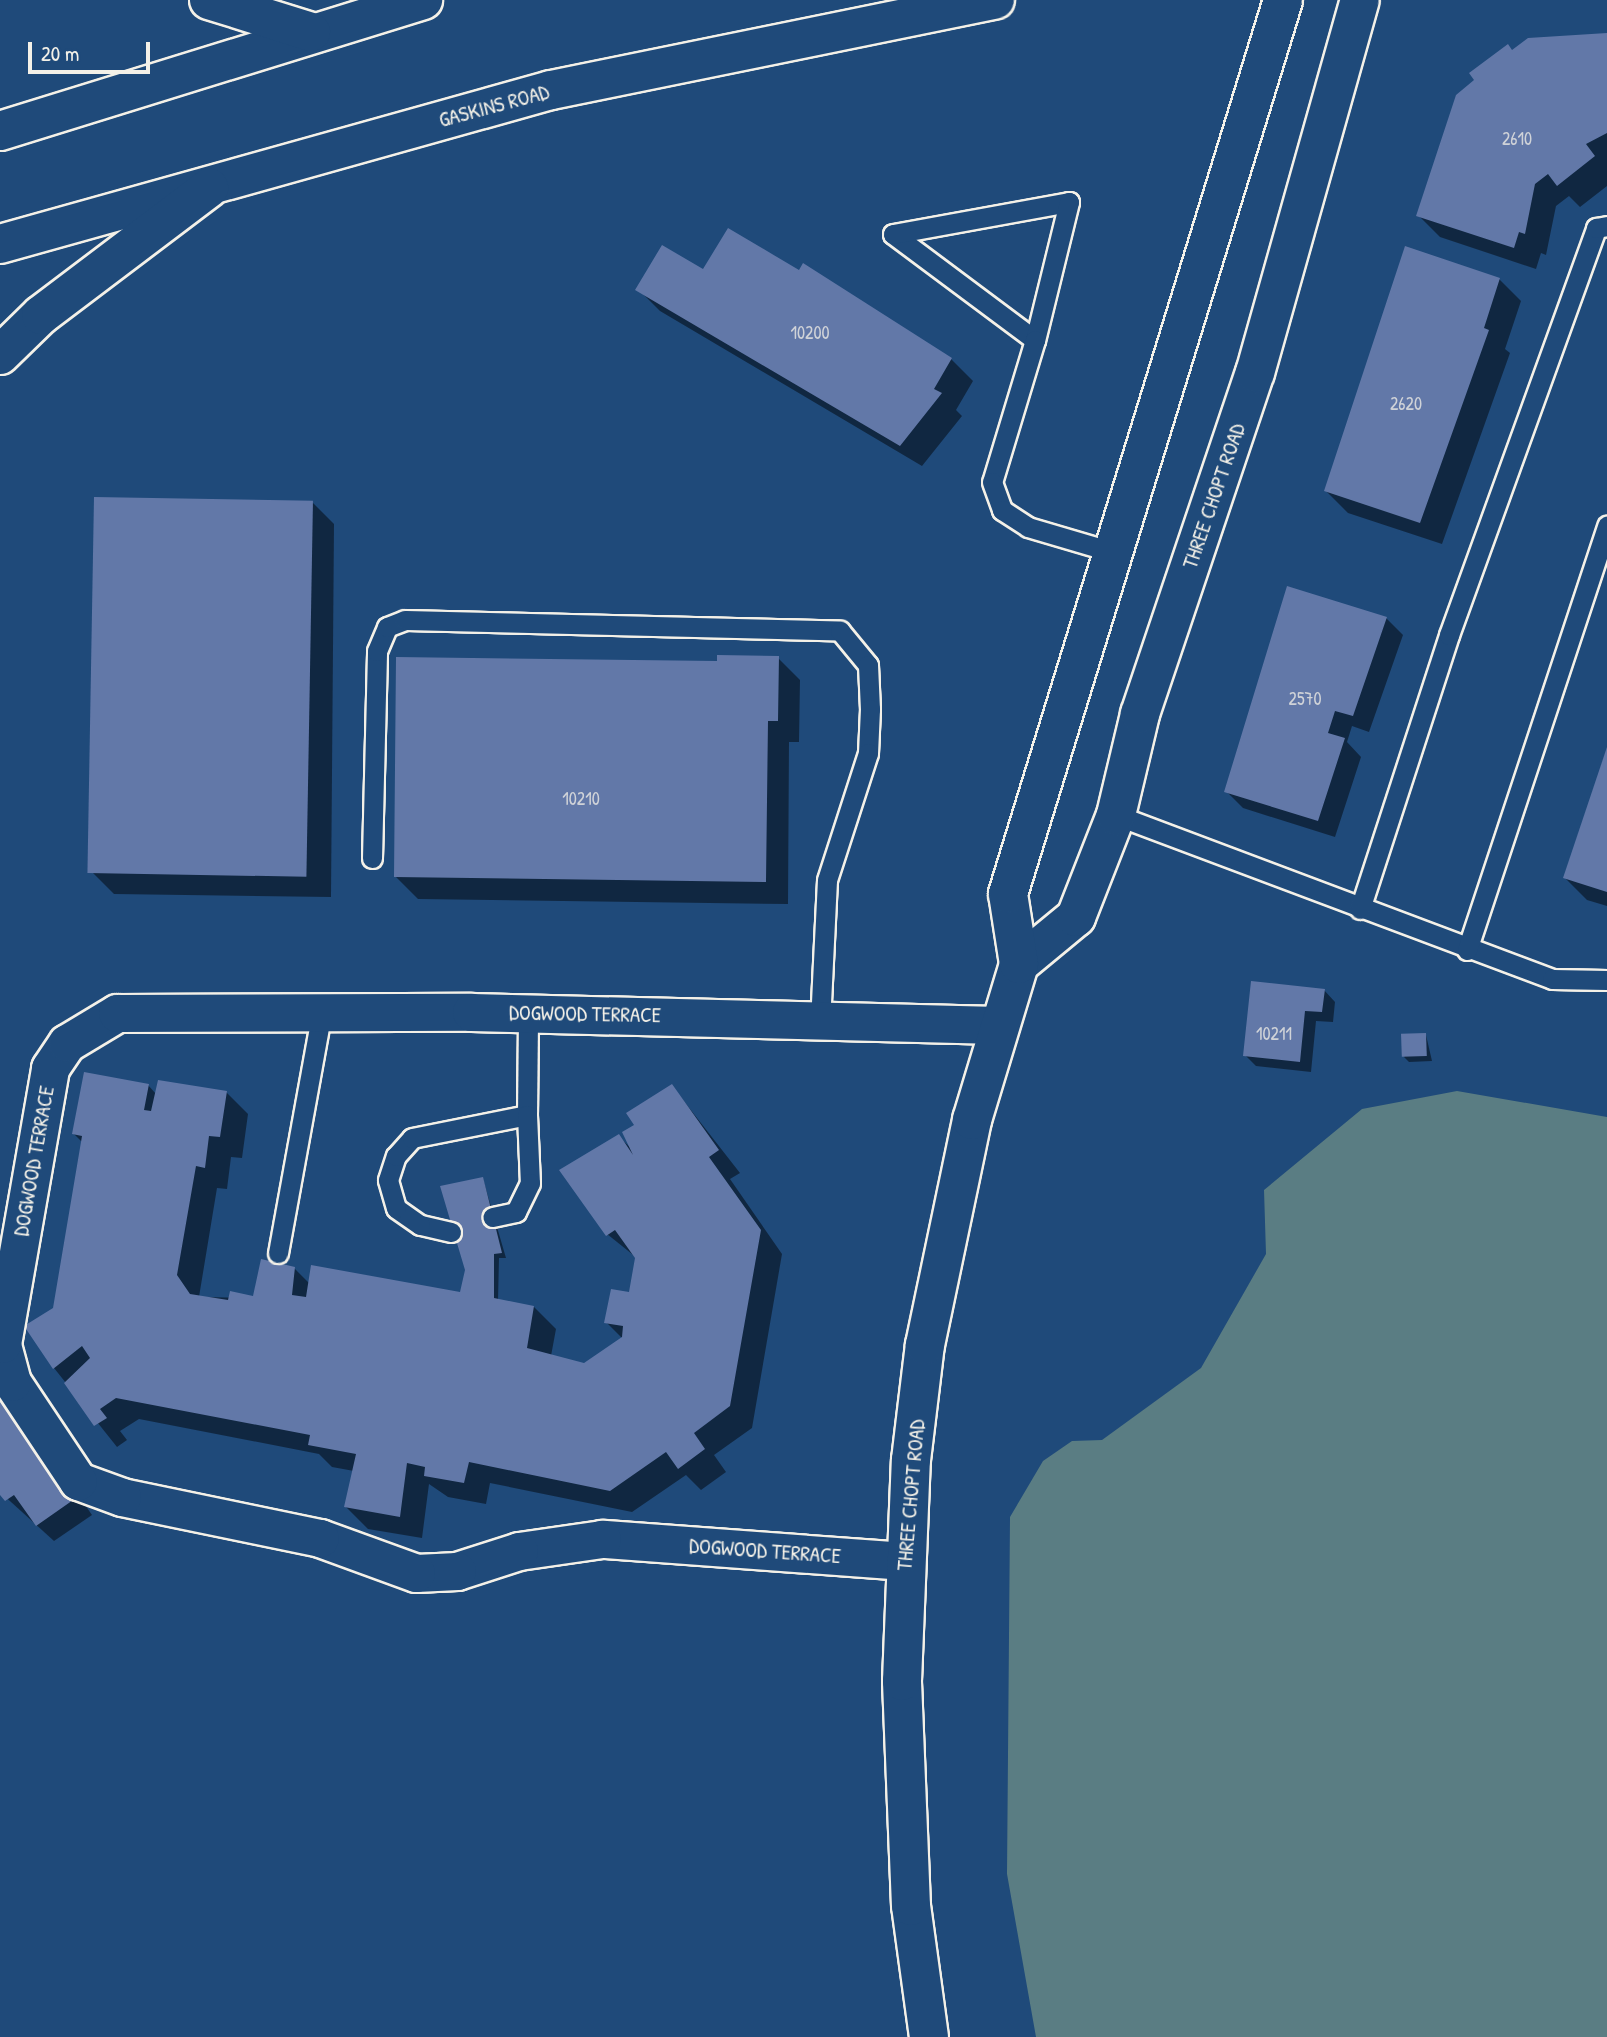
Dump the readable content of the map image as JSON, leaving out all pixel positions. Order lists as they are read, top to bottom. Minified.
{"streets":{"main road":["GASKINS ROAD","THREE CHOPT ROAD"],"street":["DOGWOOD TERRACE"]},"crossings":[["THREE CHOPT ROAD","DOGWOOD TERRACE"]],"house_numbers":["2610","10200","2620","2570","10210","10211"],"scale_bar":"20 m"}
